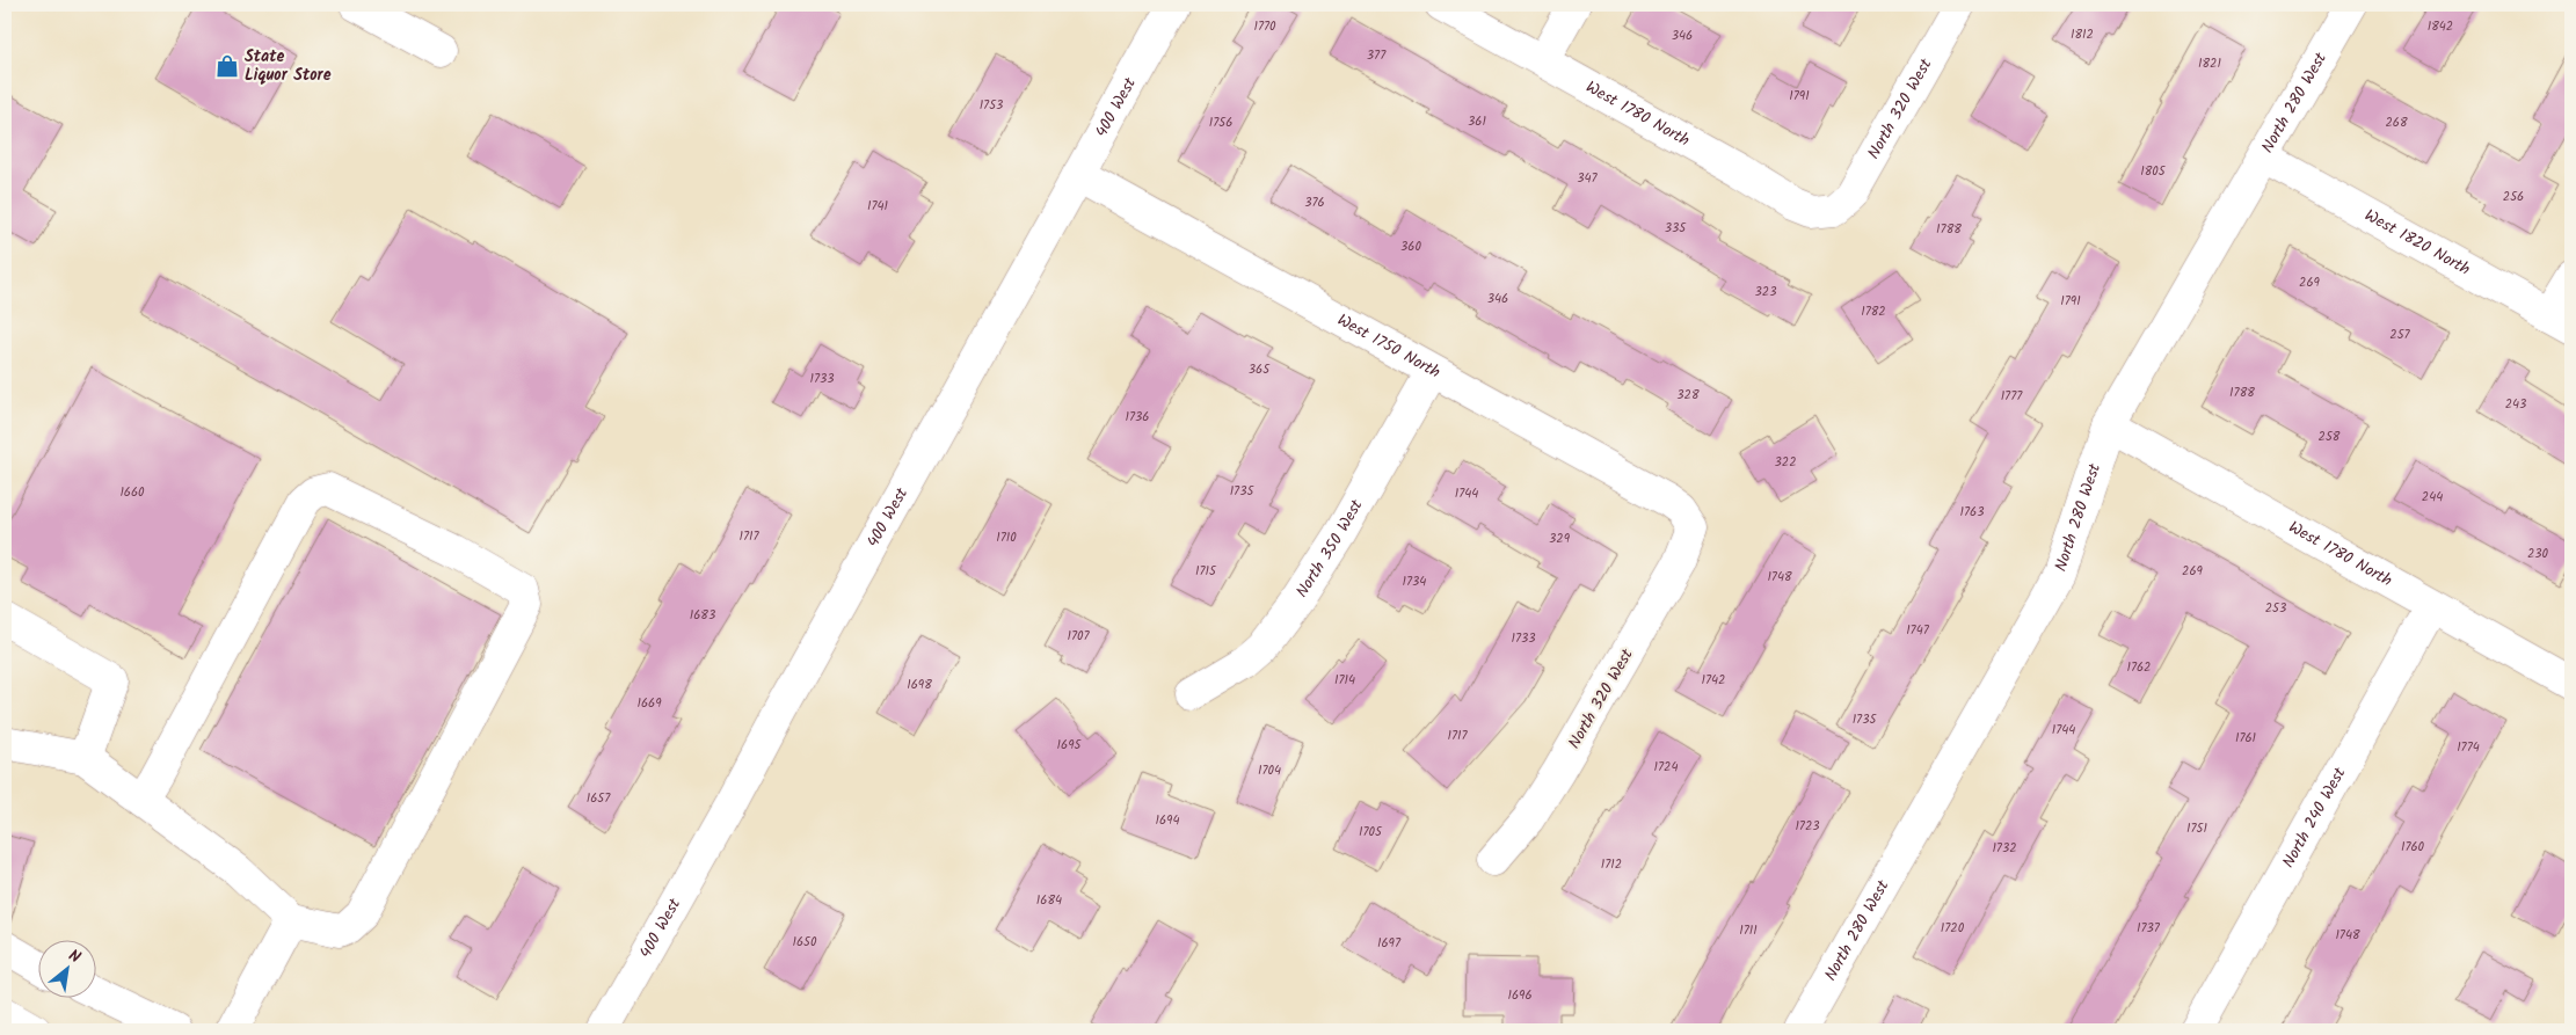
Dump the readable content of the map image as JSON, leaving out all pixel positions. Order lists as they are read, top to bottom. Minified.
{"streets":{"street":["North 280 West","400 West","North 320 West","West 1780 North","West 1820 North","West 1750 North","North 350 West","North 240 West"]},"crossings":[["North 280 West","West 1780 North"],["North 280 West","West 1820 North"],["400 West","West 1750 North"],["North 320 West","West 1780 North"],["North 320 West","West 1750 North"],["West 1780 North","North 240 West"],["West 1750 North","North 350 West"]],"places":{"shop":["State Liquor Store"]},"house_numbers":["1770","1842","1812","346","377","1821","1791","1753","361","1756","268","1805","347","256","376","1741","335","1788","360","269","323","346","1791","1782","257","365","1733","1788","328","1777","243","1736","258","322","1735","1660","1744","244","1763","1717","1710","329","230","1715","269","1748","1734","253","1683","1747","1707","1733","1762","1714","1742","1698","1669","1735","1744","1717","1761","1695","1774","1724","1704","1657","1694","1723","1751","1705","1760","1732","1712","1684","1720","1737","1711","1748","1650","1697","1696"],"north":"top right"}
